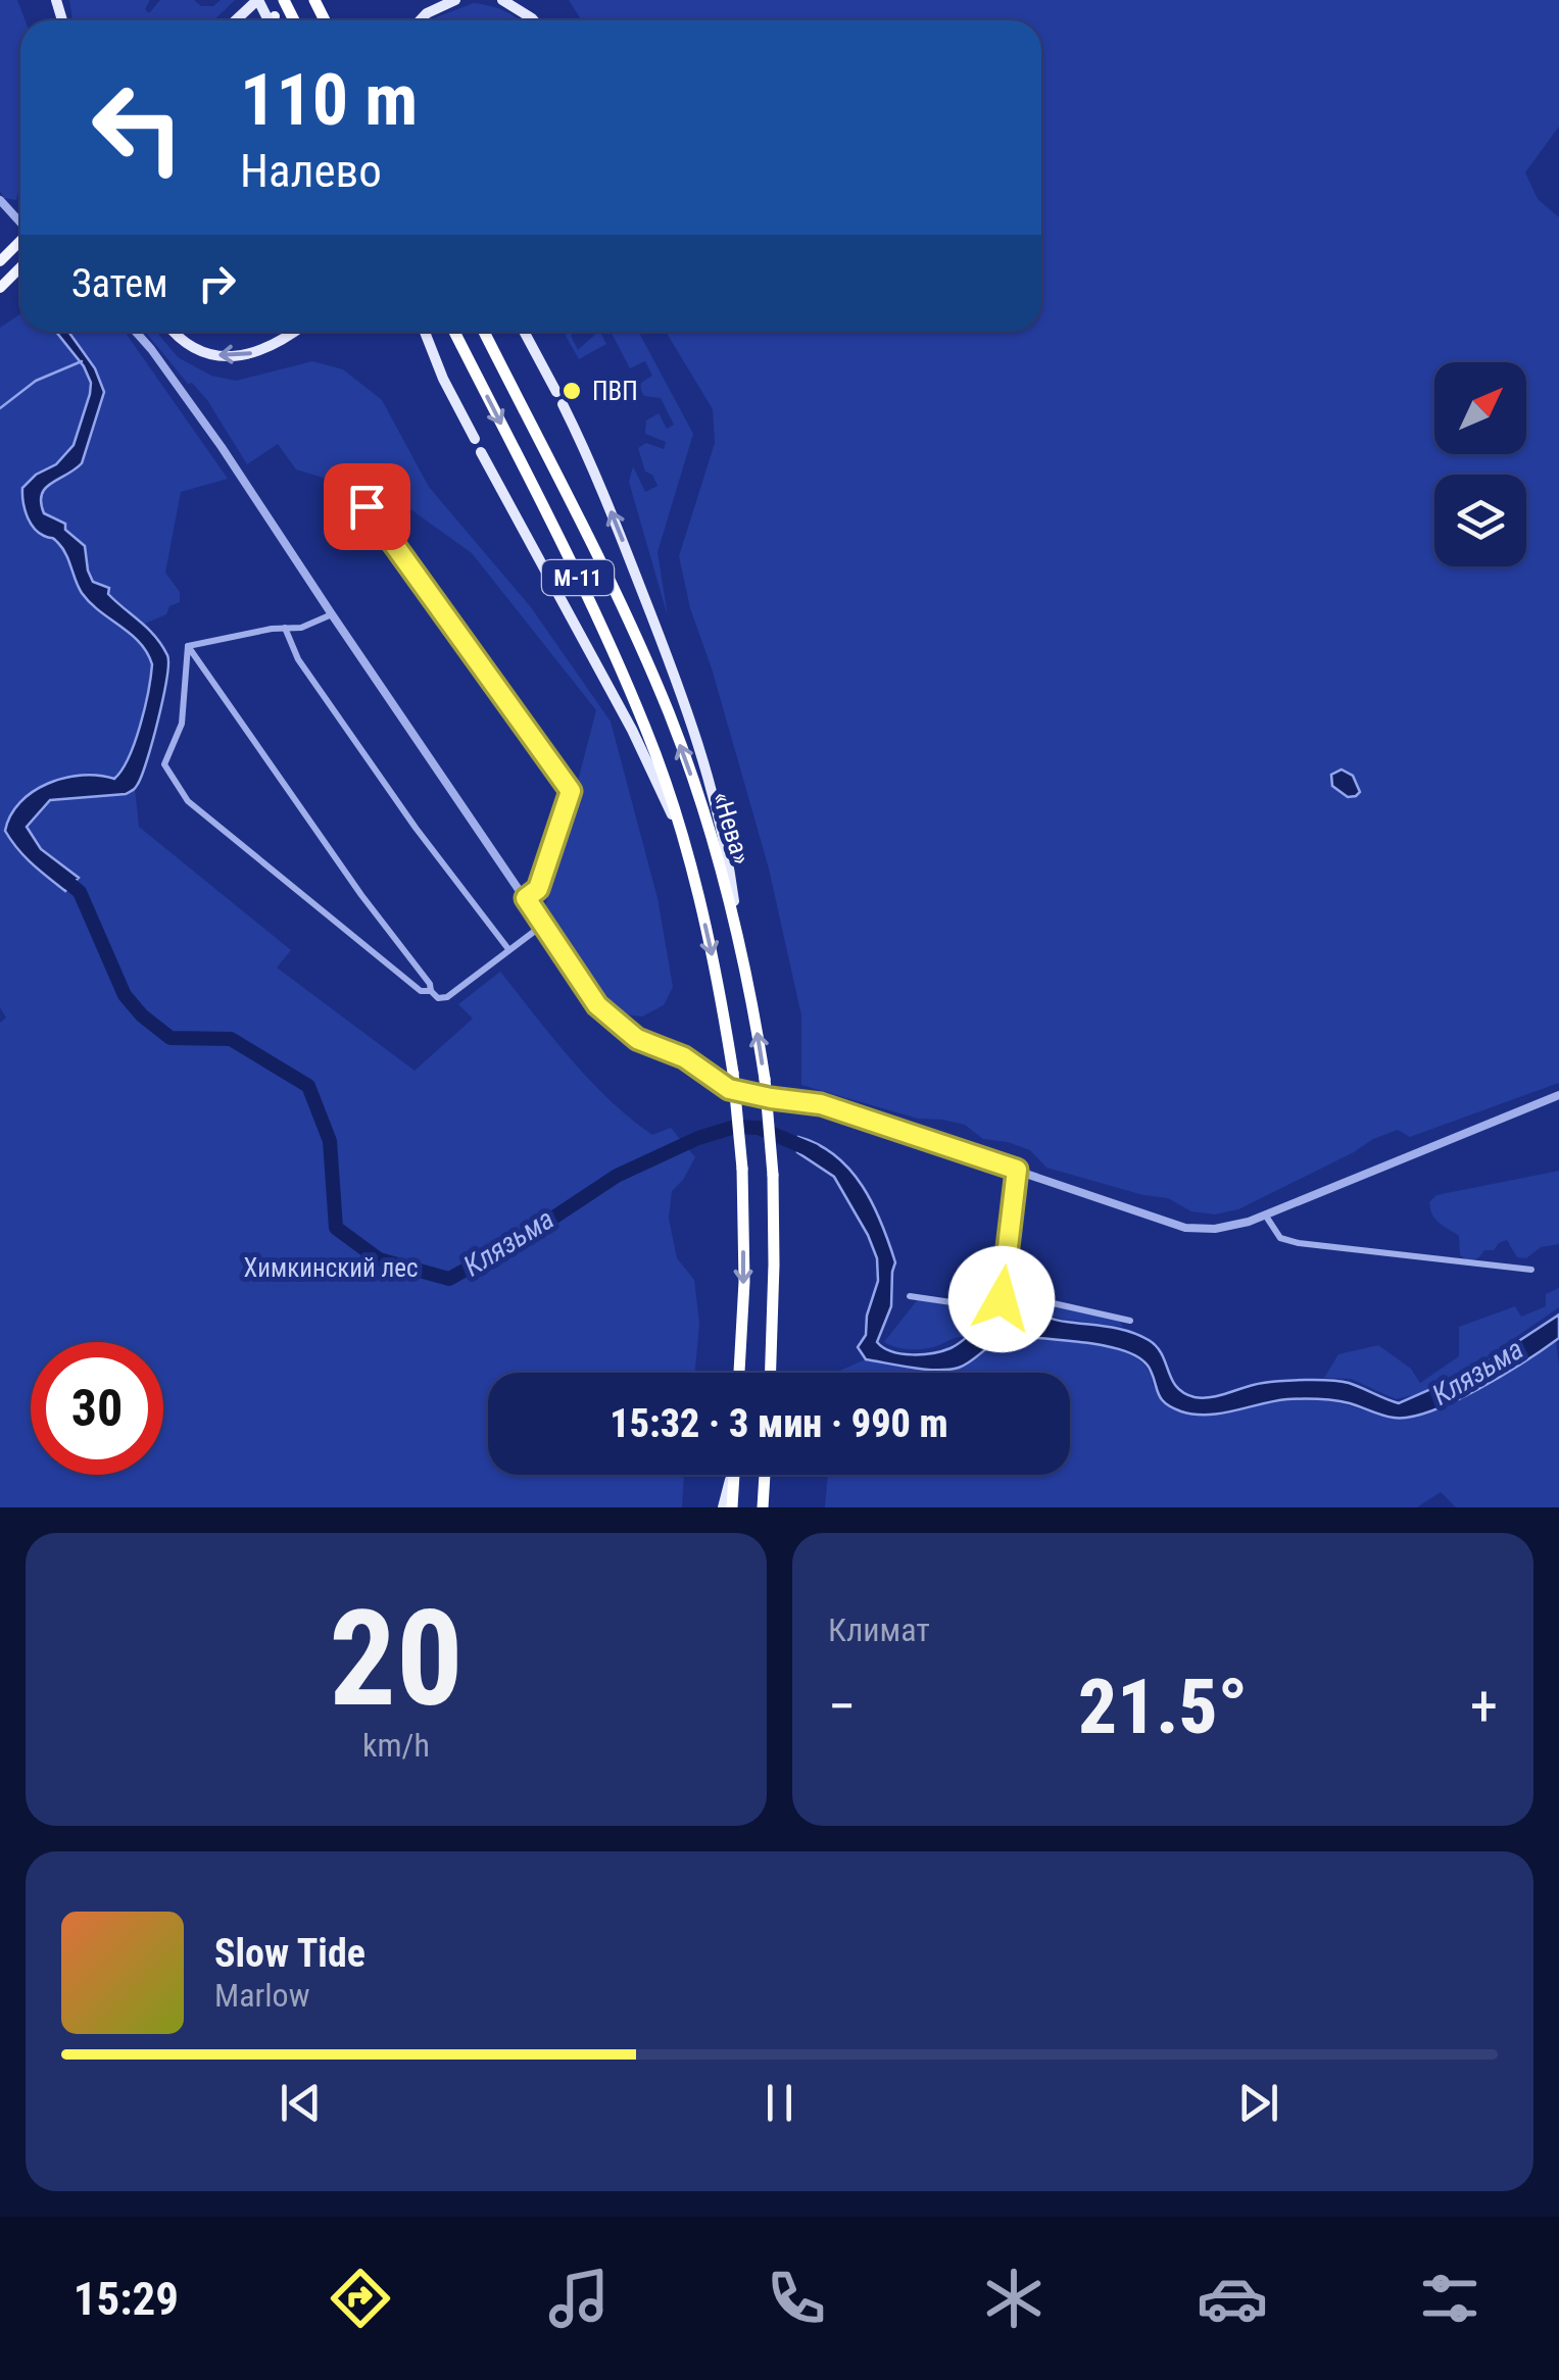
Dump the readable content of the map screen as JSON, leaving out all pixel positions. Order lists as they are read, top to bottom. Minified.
{"streets":{"highway":["М-11","«Нева»"]},"crossings":[["М-11","«Нева»"]],"water":["Клязьма"],"parks":["Химкинский лес"],"places":["ПВП"],"north":"top right","page":{"turn":["110 m","Налево"],"then":"Затем","limit":"30","trip":"15:32 · 3 мин · 990 m","tile":[["20","km/h"],"Климат"],"heat":["−","21.5°","+"],"song":["Slow Tide","Marlow"],"tabs":"15:29"}}
